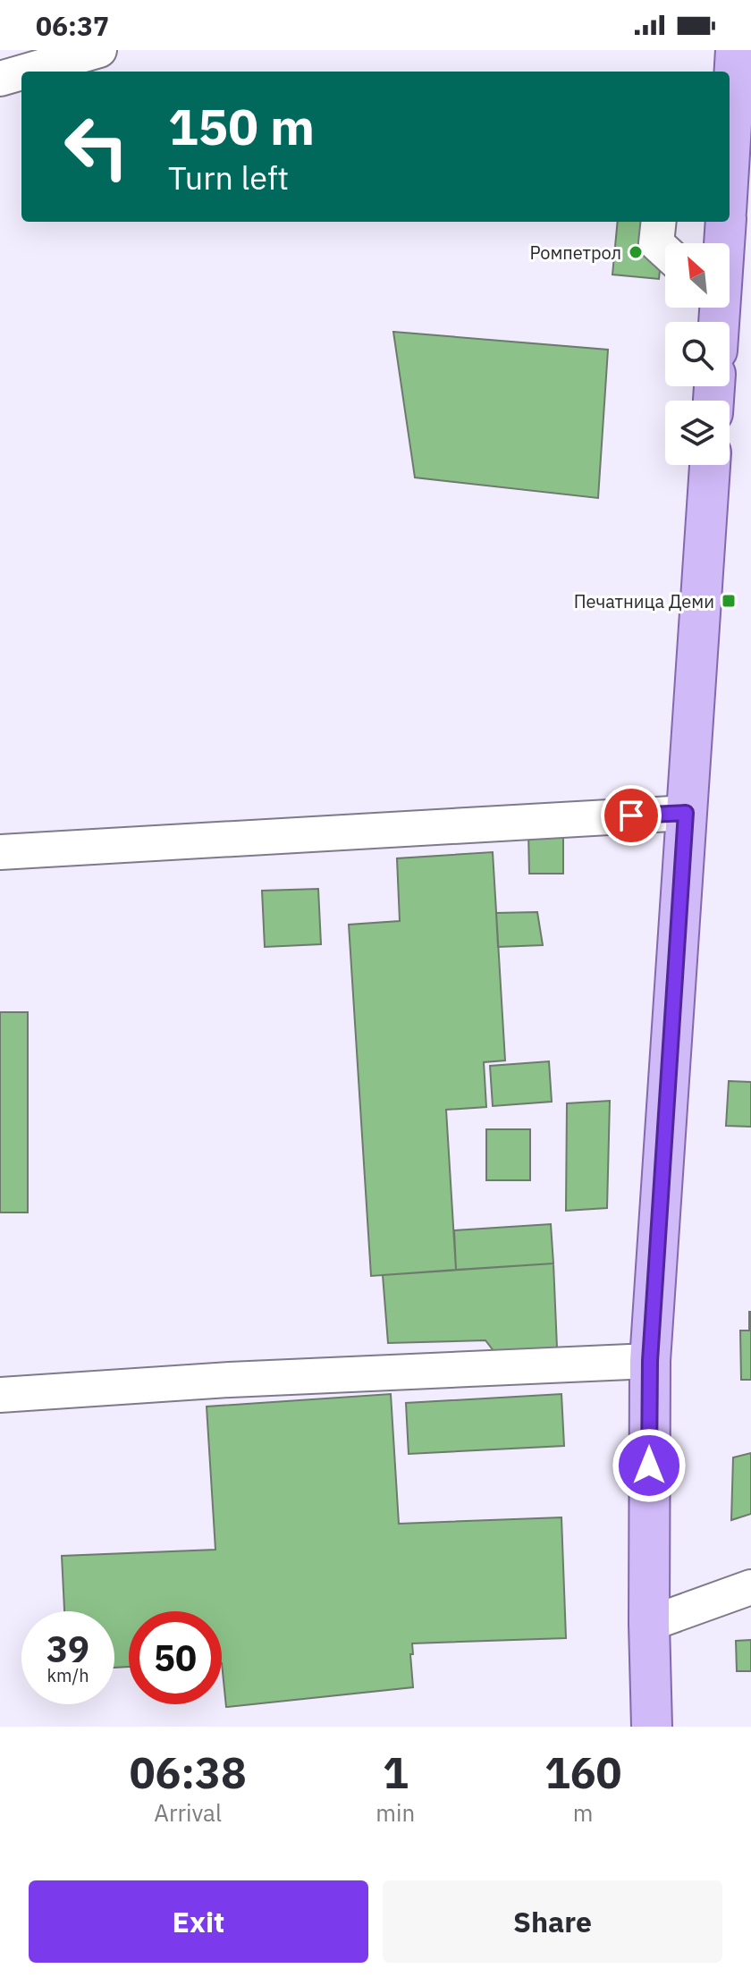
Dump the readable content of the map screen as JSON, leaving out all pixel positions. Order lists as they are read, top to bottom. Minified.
{"places":{"other":["Ромпетрол"],"transit":["Печатница Деми"]},"north":"top left","page":{"status":"06:37","turn":["150 m","Turn left"],"speed":"39 km/h","limit":"50","eta":["06:38","Arrival","1","min","160","m"],"buttons":["Exit","Share"]}}
